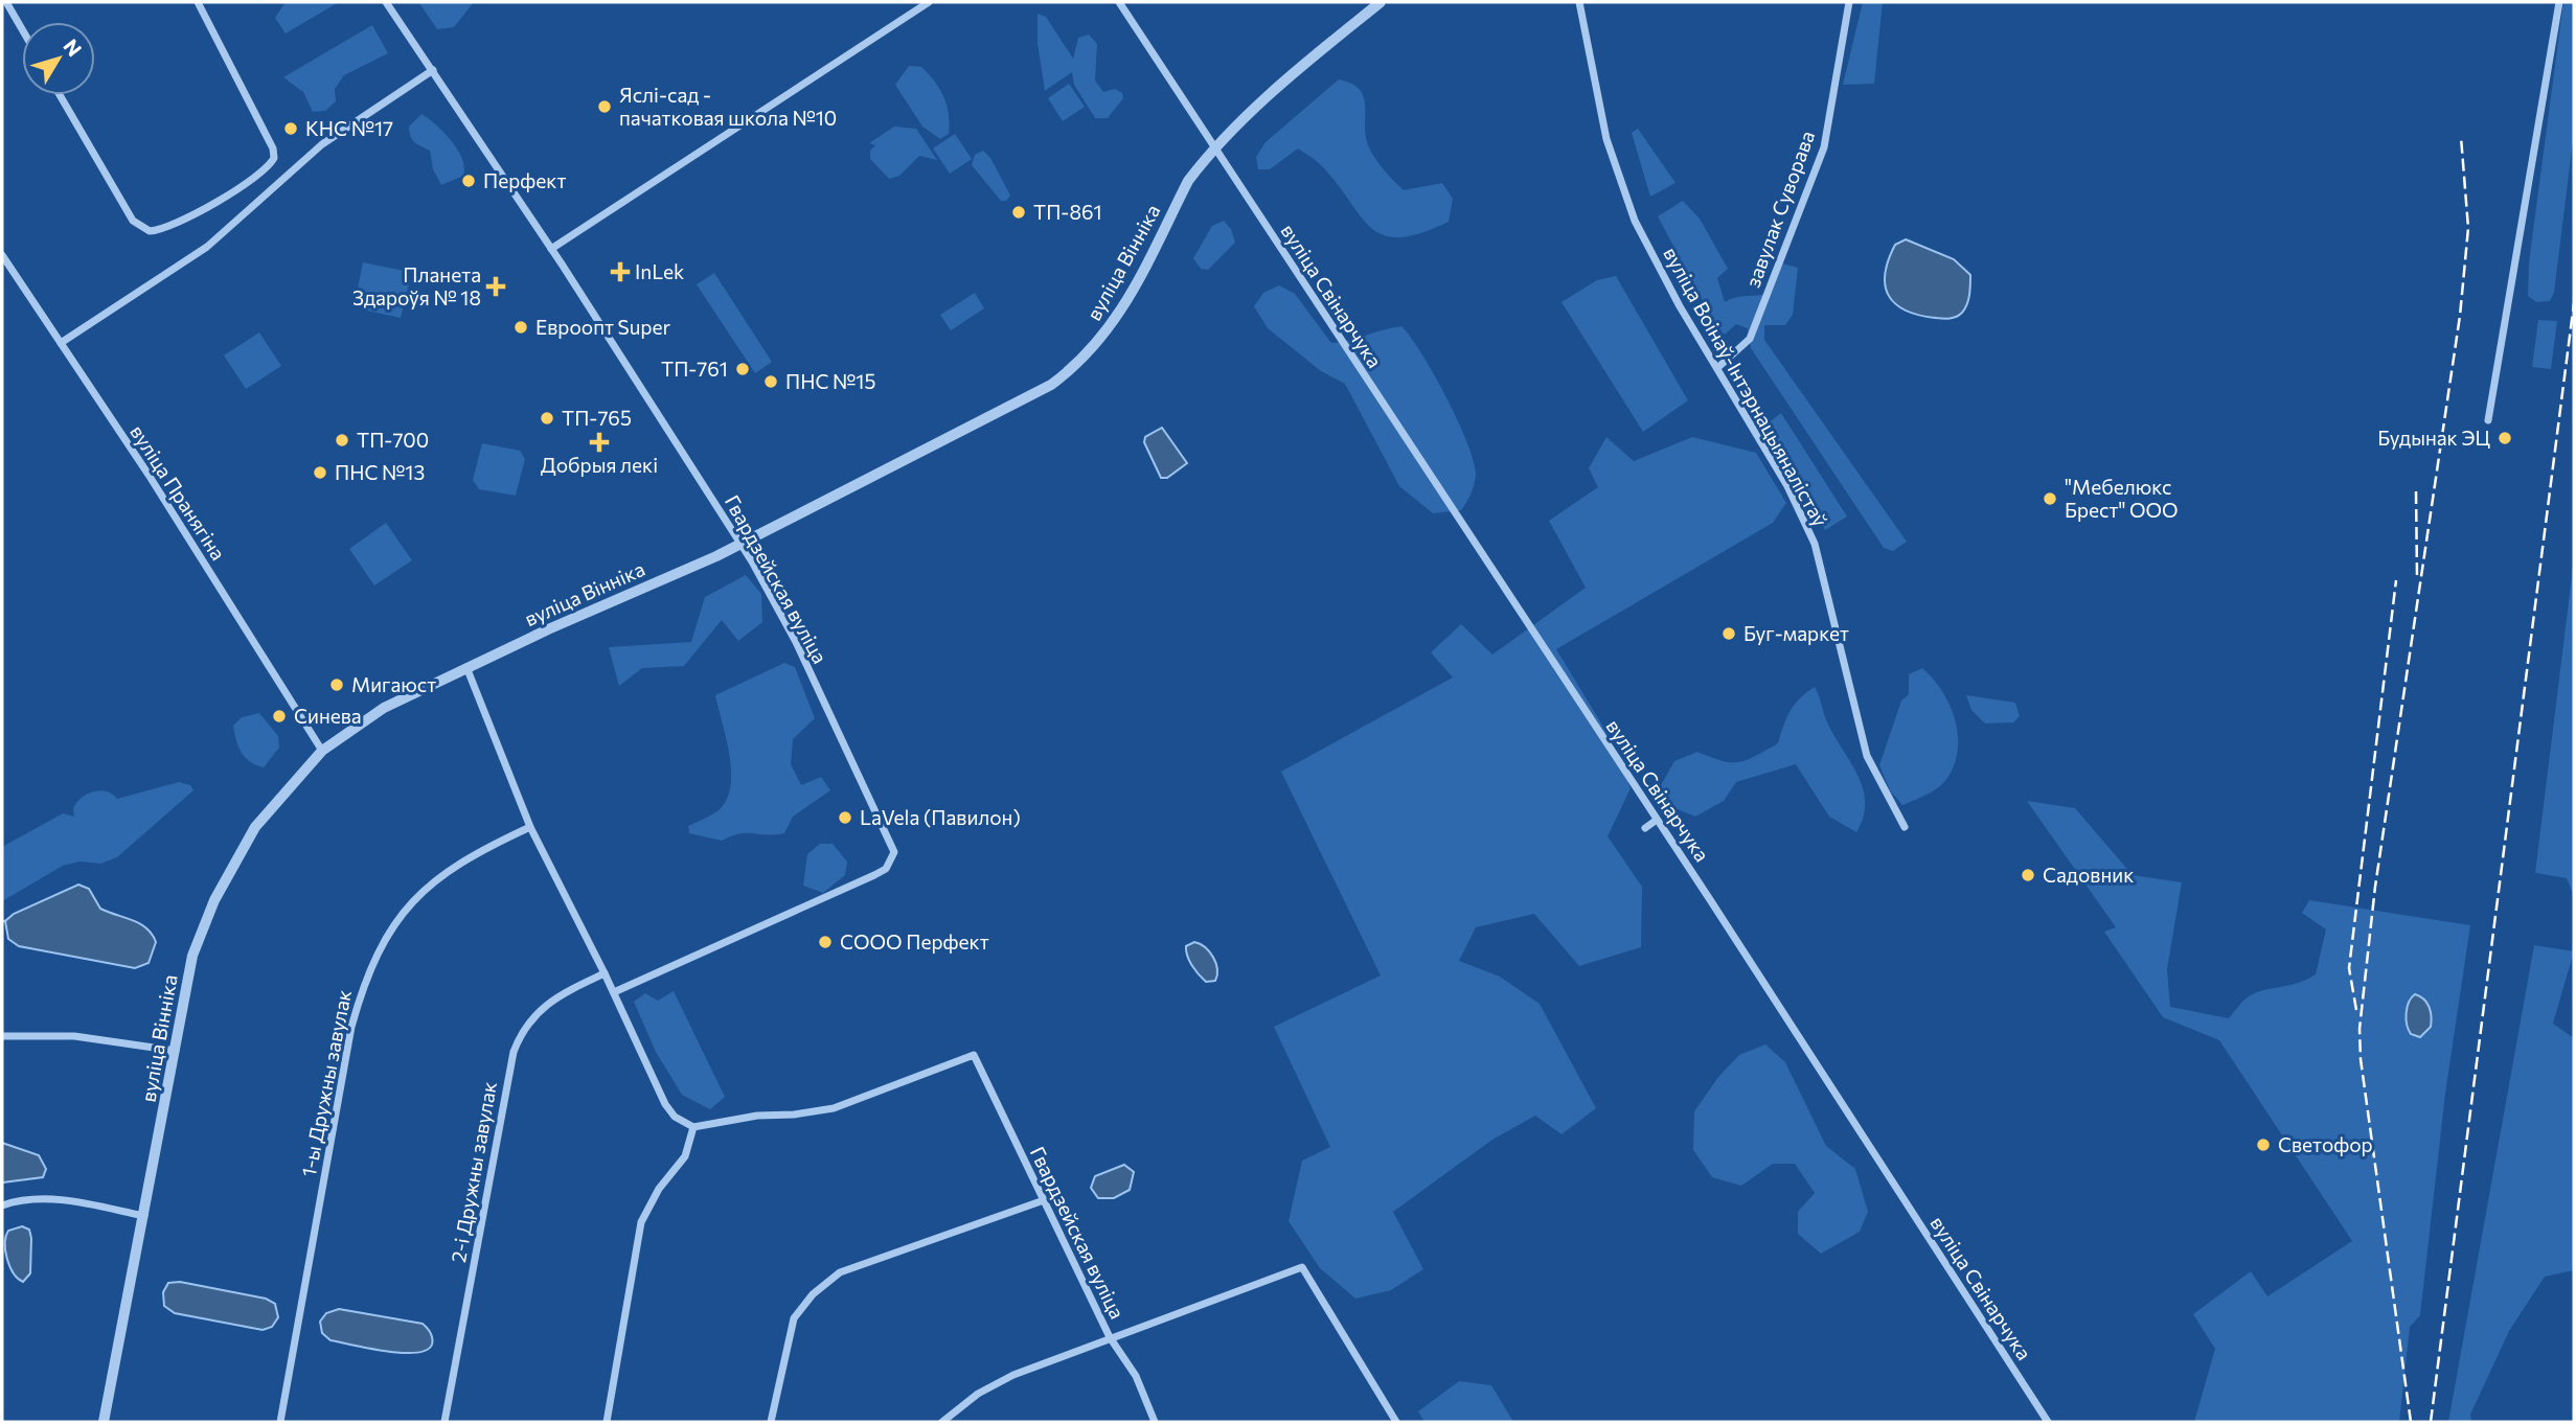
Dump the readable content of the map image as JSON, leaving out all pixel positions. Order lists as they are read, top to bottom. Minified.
{"streets":{"street":["завулак Суворава","вуліца Вінніка","вуліца Свінарчука","вуліца Воінаў-Інтэрнацыяналістаў","вуліца Пранягіна","Гвардзейская вуліца","1-ы Дружны завулак","2-і Дружны завулак"]},"crossings":[["завулак Суворава","вуліца Воінаў-Інтэрнацыяналістаў"],["вуліца Вінніка","вуліца Свінарчука"],["вуліца Вінніка","вуліца Пранягіна"],["вуліца Вінніка","Гвардзейская вуліца"]],"places":{"other":["Яслі-сад - пачатковая школа №10","КНС №17","Перфект","ТП-861","Евроопт Super","ТП-761","ПНС №15","ТП-765","Будынак ЭЦ","ТП-700","ПНС №13","\"Мебелюкс Брест\" ООО","Буг-маркет","Мигаюст","Синева","LaVela (Павилон)","Садовник","СООО Перфект","Светофор"],"health":["InLek","Планета Здароўя № 18","Добрыя лекі"]},"north":"top right"}
